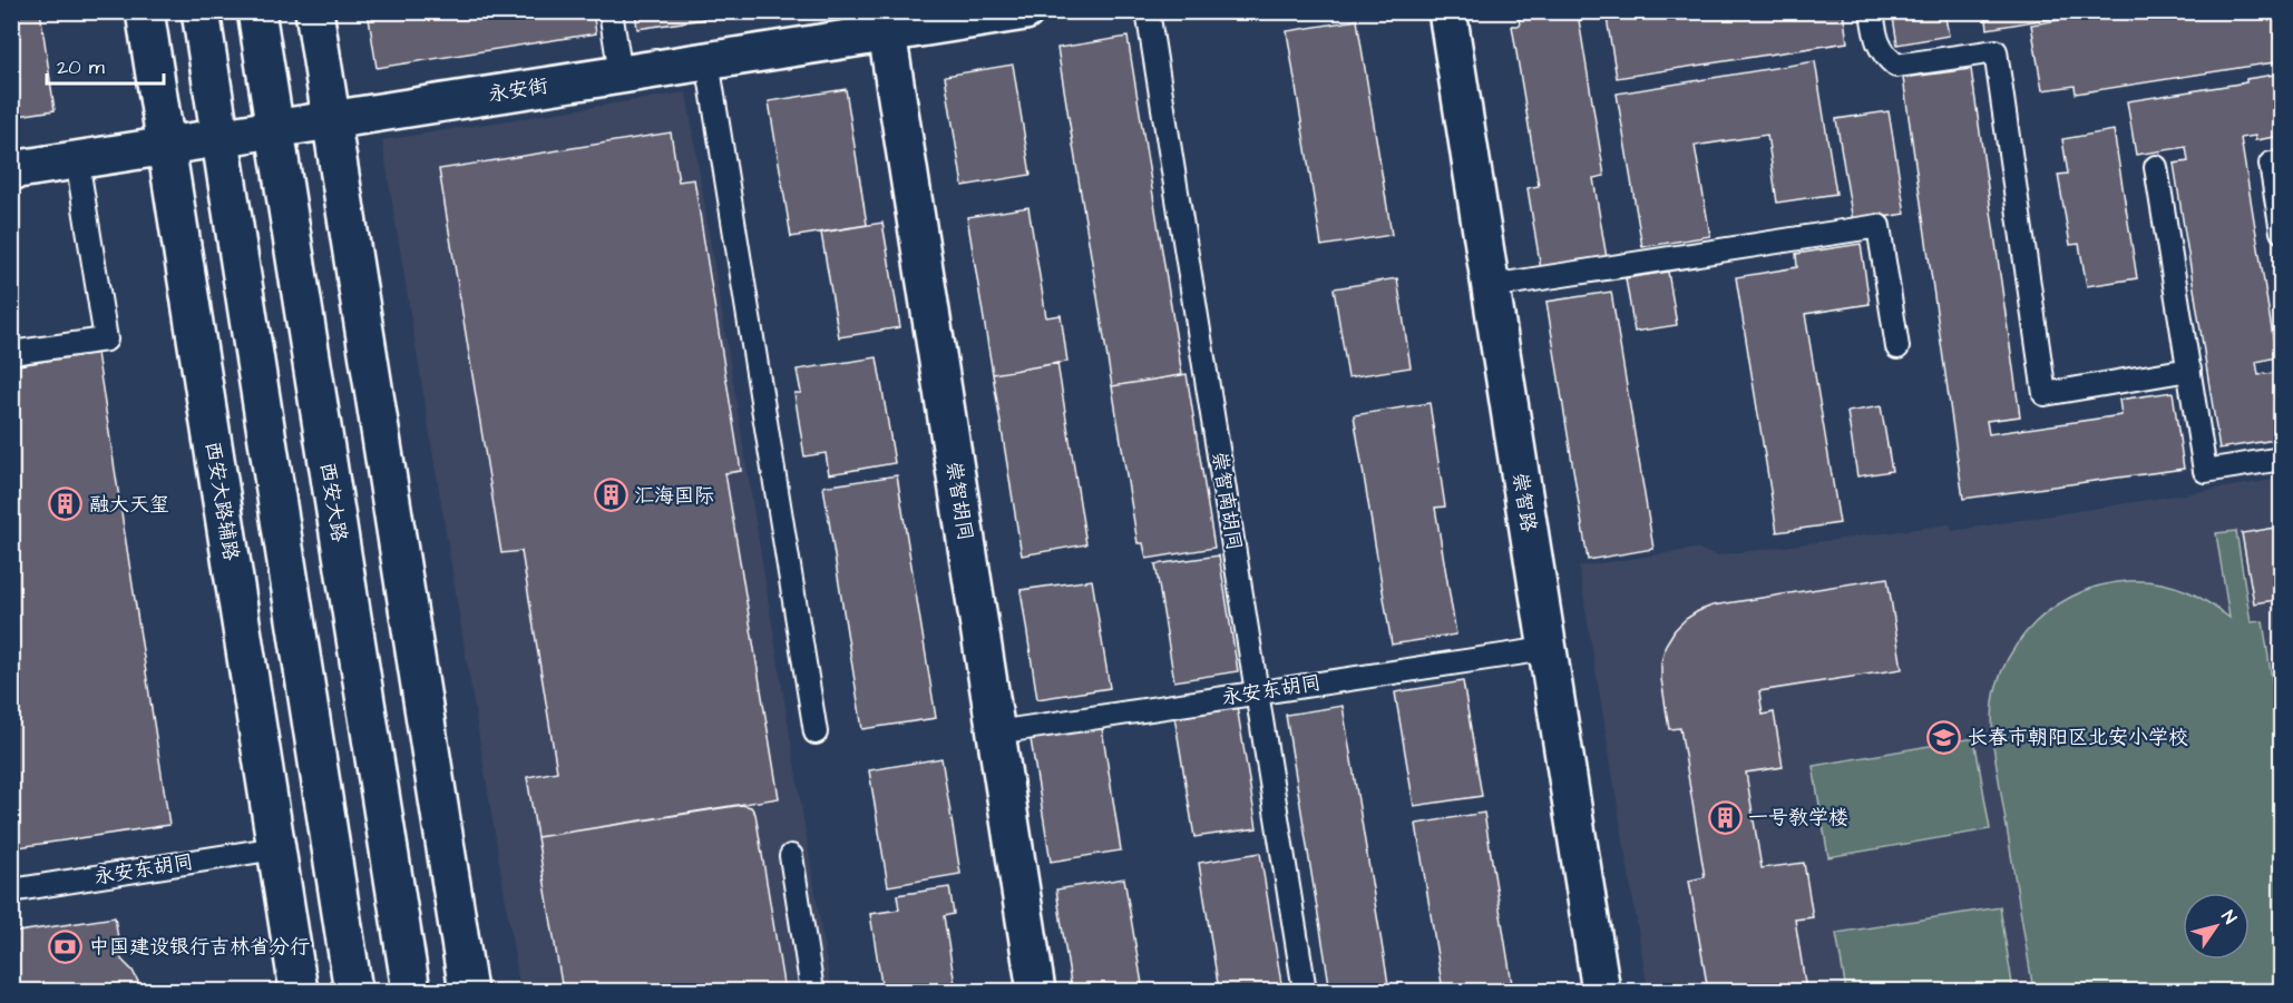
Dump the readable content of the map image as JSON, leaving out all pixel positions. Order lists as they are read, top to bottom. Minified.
{"streets":{"street":["永安街","西安大路辅路","崇智胡同","西安大路","崇智路"],"lane":["崇智南胡同","永安东胡同"]},"crossings":[["永安街","西安大路辅路"],["永安街","崇智胡同"],["永安街","西安大路"],["西安大路辅路","永安东胡同"],["崇智胡同","永安东胡同"],["崇智南胡同","永安东胡同"],["崇智路","永安东胡同"]],"places":{"building":["汇海国际","融大天玺","一号教学楼"],"school or university":["长春市朝阳区北安小学校"],"bank":["中国建设银行吉林省分行"]},"scale_bar":"20 m","north":"top right"}
